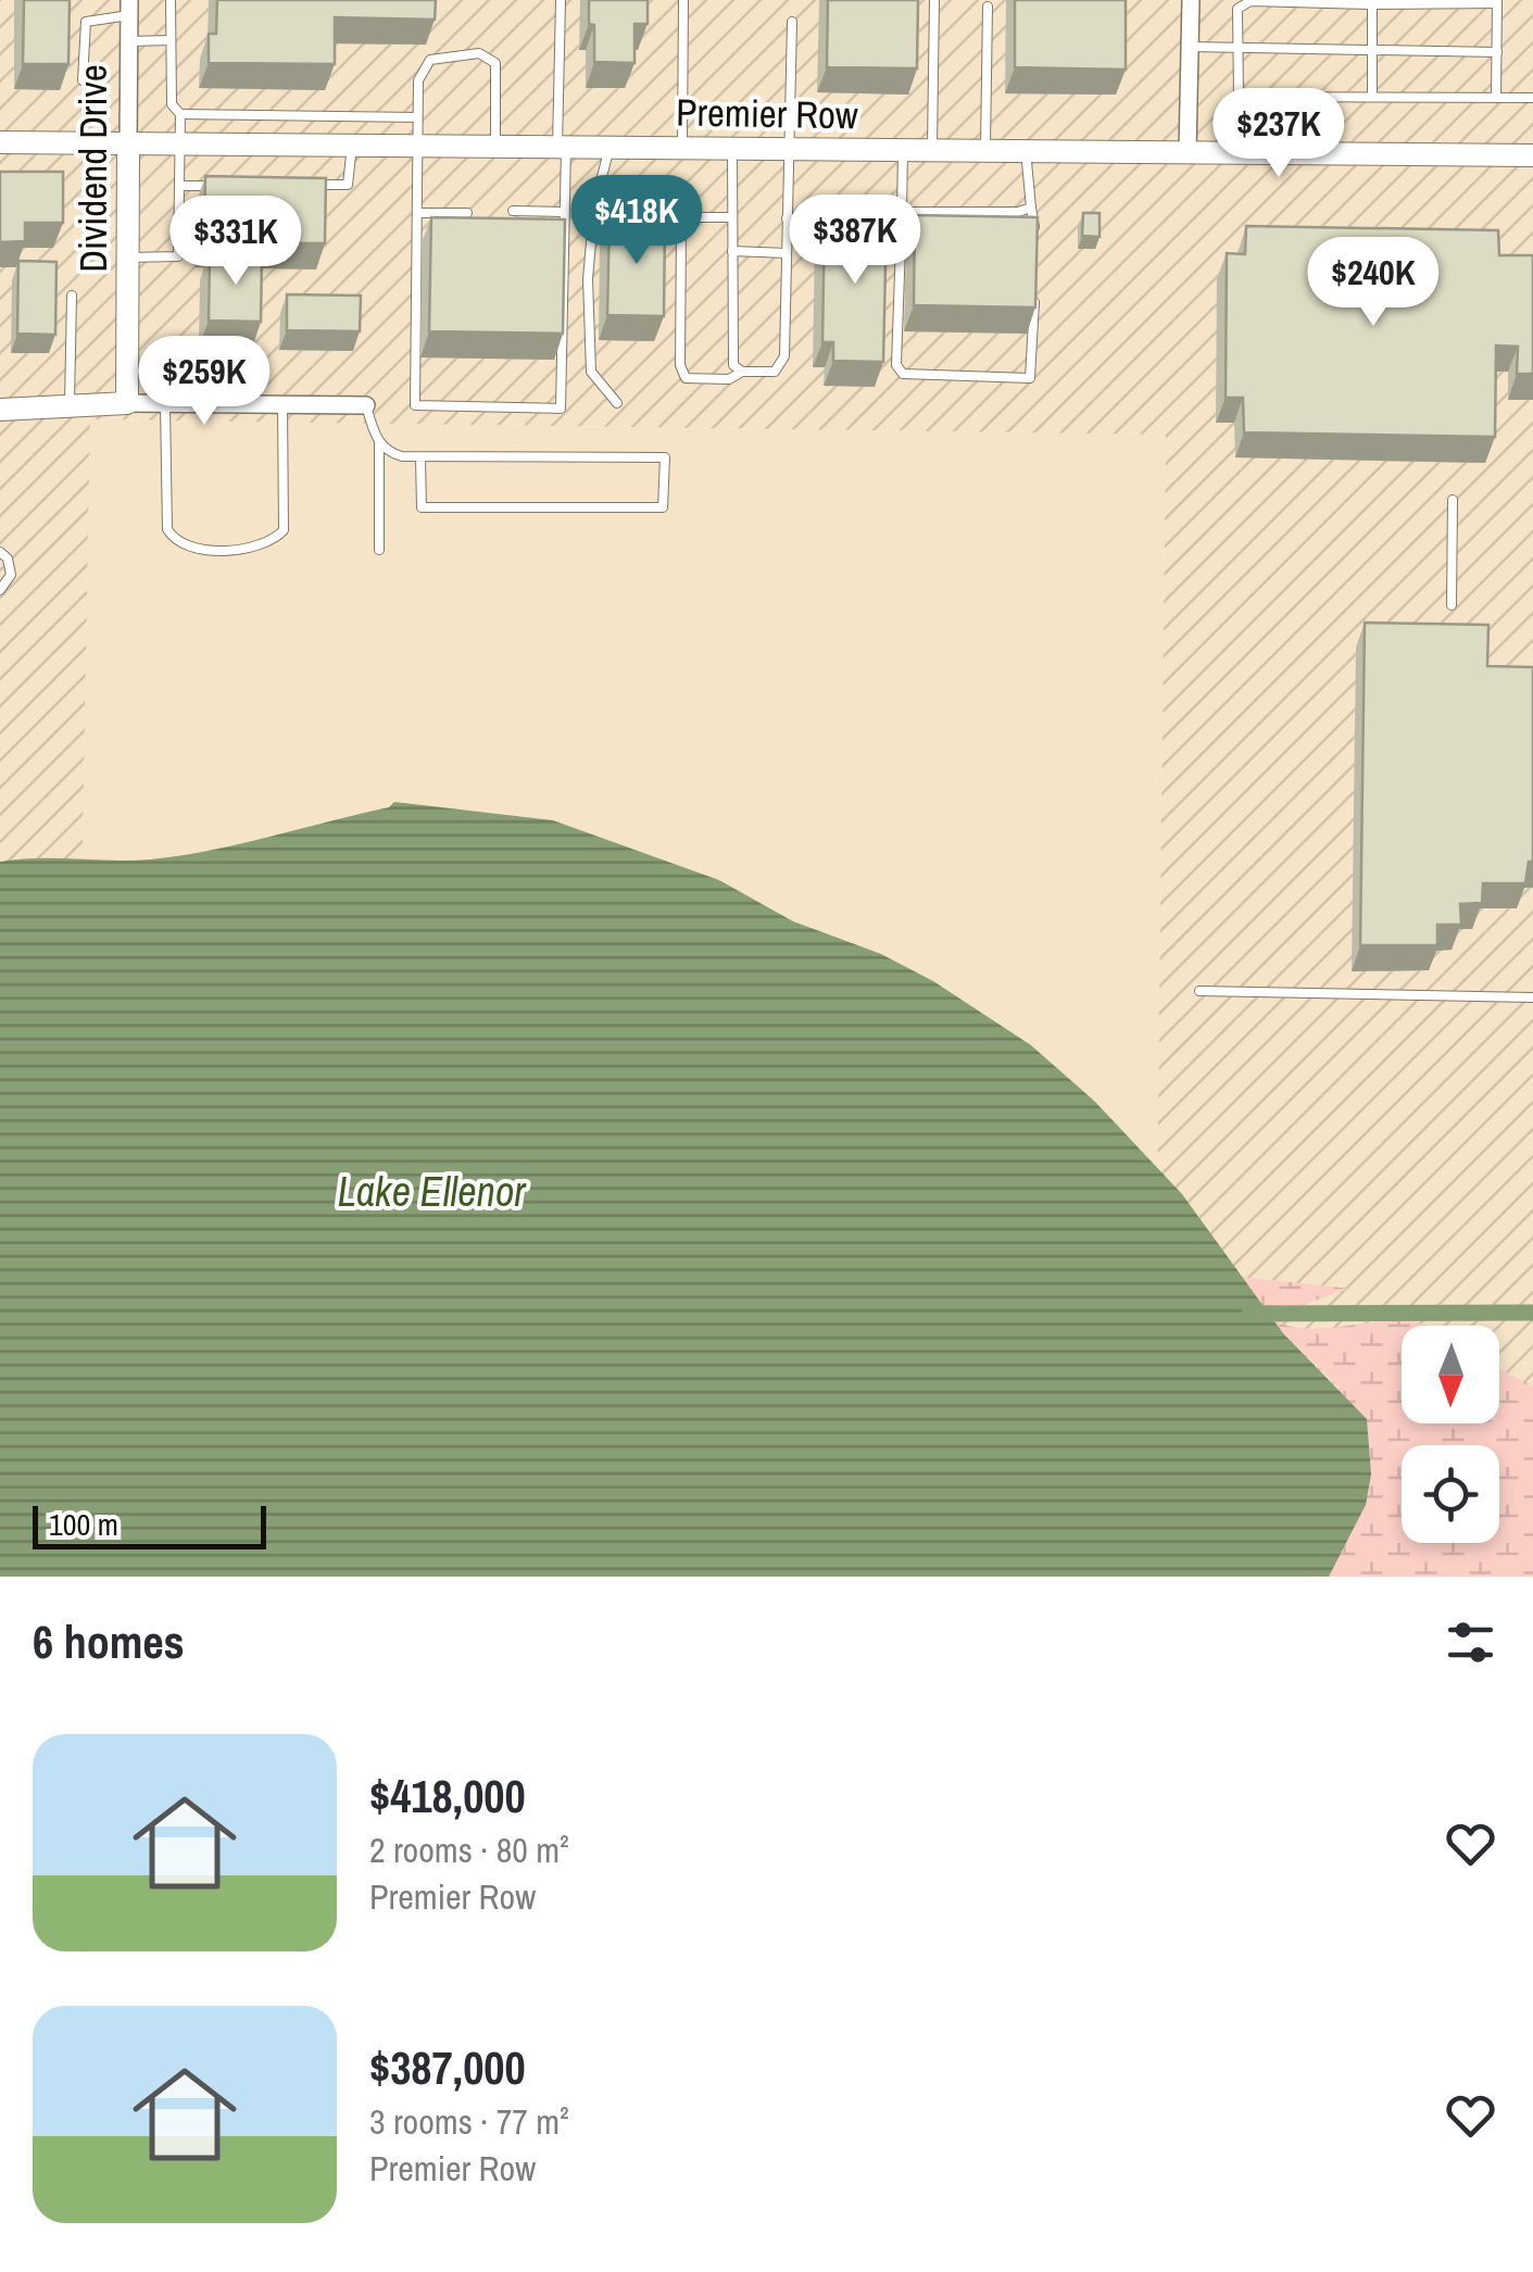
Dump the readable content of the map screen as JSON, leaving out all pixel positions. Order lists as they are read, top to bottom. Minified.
{"streets":{"street":["Premier Row","Dividend Drive"]},"crossings":[["Premier Row","Dividend Drive"]],"water":["Lake Ellenor"],"scale_bar":"100 m","north":"bottom","page":{"price":["$237K","$418K","$387K","$331K","$240K","$259K"],"scale":"100 m","heading":"6 homes","list":[{"name":"$418,000","note":"2 rooms · 80 m² · Premier Row"},{"name":"$387,000","note":"3 rooms · 77 m² · Premier Row"}]}}
